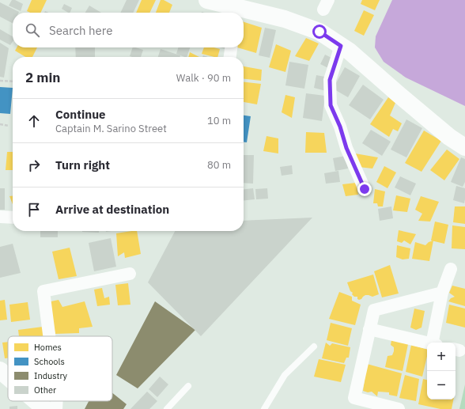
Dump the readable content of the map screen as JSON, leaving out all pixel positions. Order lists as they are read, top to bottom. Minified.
{"legend":["Homes","Schools","Industry","Other"],"page":{"search":"Search here","heading":["2 min","Walk · 90 m"],"list":[["Continue","Captain M. Sarino Street","10 m"],["Turn right","80 m"],"Arrive at destination"],"map_buttons":["+","−"]}}
